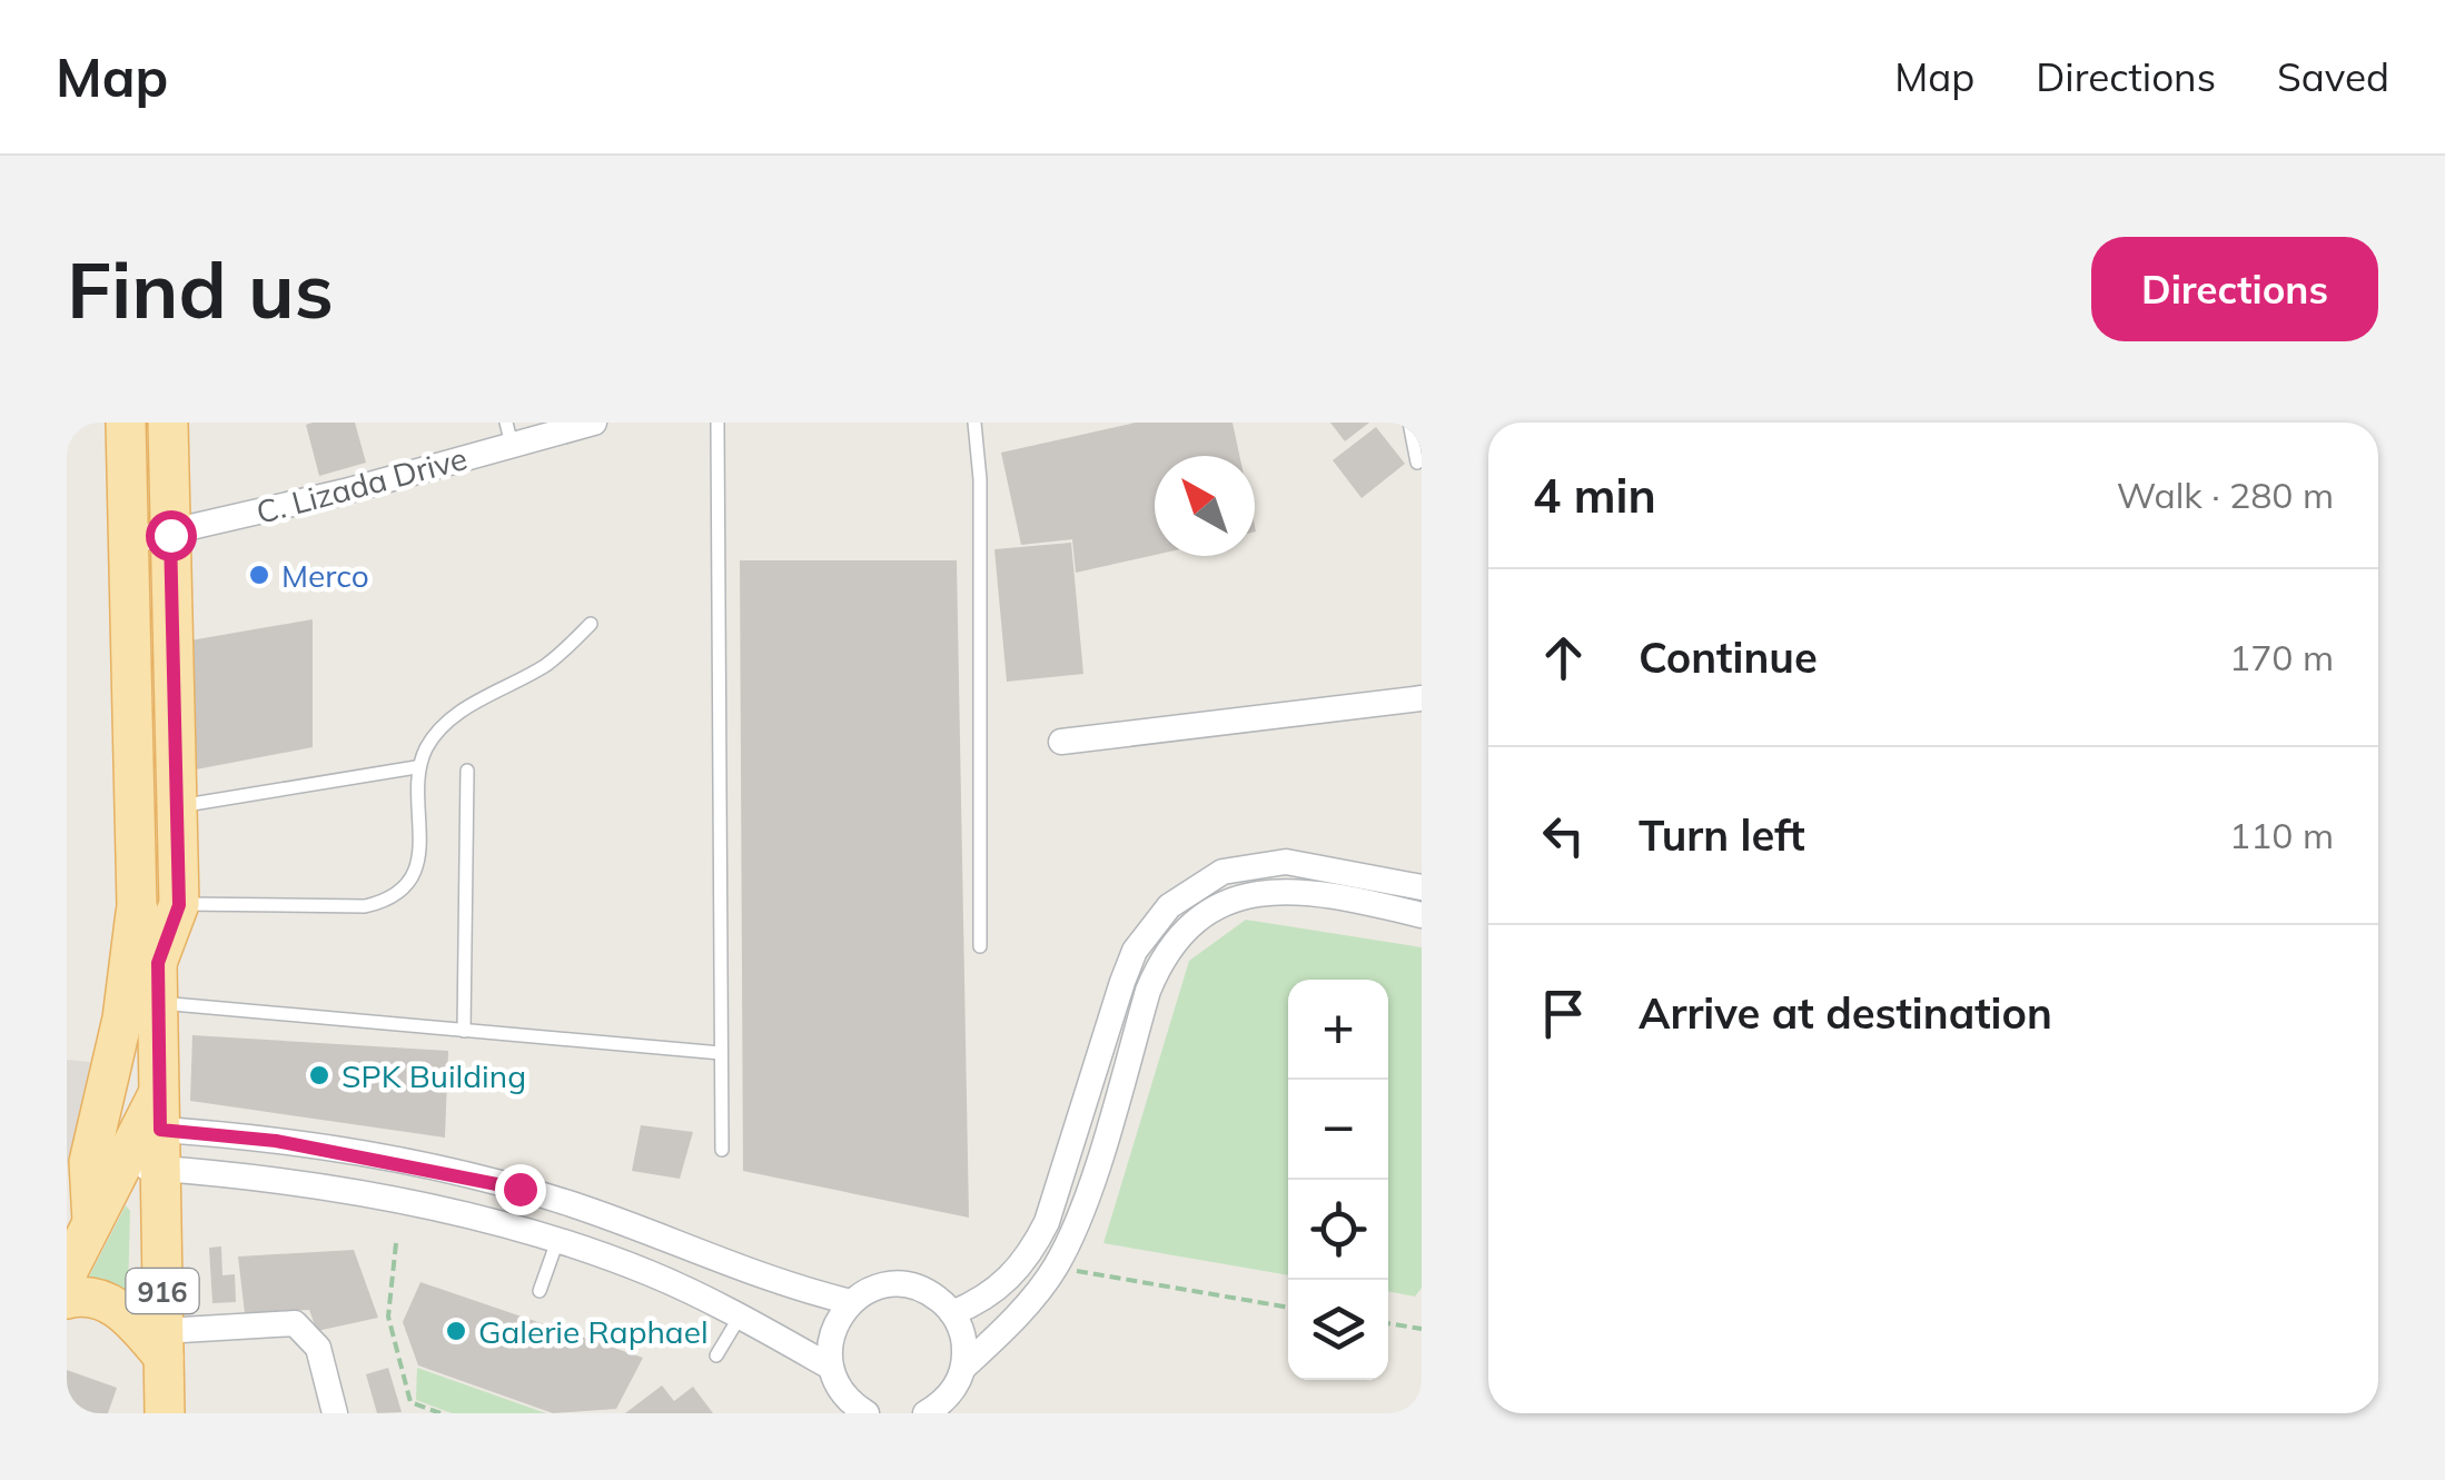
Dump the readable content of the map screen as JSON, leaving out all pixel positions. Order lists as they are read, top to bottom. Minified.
{"streets":{"main road":["916"],"street":["C. Lizada Drive"]},"places":["Merco","SPK Building","Galerie Raphael"],"north":"top left","page":{"header":"Map","nav":["Map","Directions","Saved"],"buttons":"Directions","title":"Find us","heading":["4 min","Walk · 280 m"],"list":[["Continue","170 m"],["Turn left","110 m"],"Arrive at destination"],"map_buttons":["+","−"]}}
